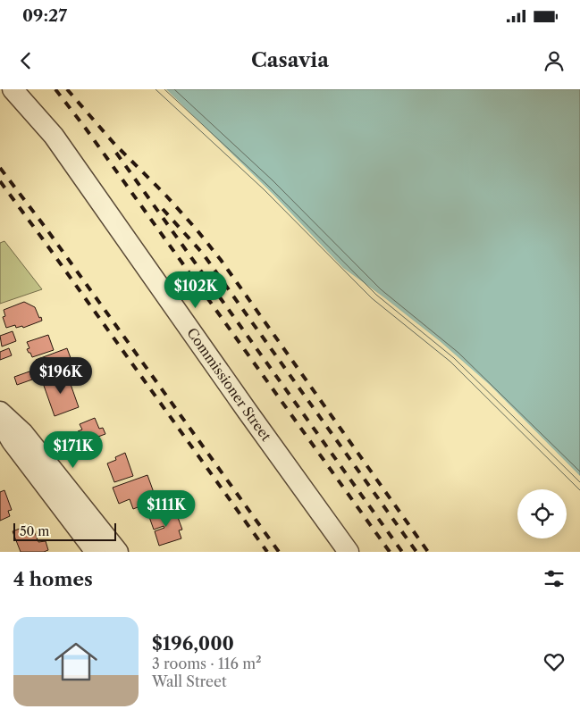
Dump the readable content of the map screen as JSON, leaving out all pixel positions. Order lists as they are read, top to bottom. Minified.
{"streets":{"street":["Commissioner Street"]},"scale_bar":"50 m","page":{"status":"09:27","header":"Casavia","price":["$102K","$196K","$171K","$111K"],"scale":"50 m","heading":"4 homes","list":[{"name":"$196,000","note":"3 rooms · 116 m² · Wall Street"}]}}
